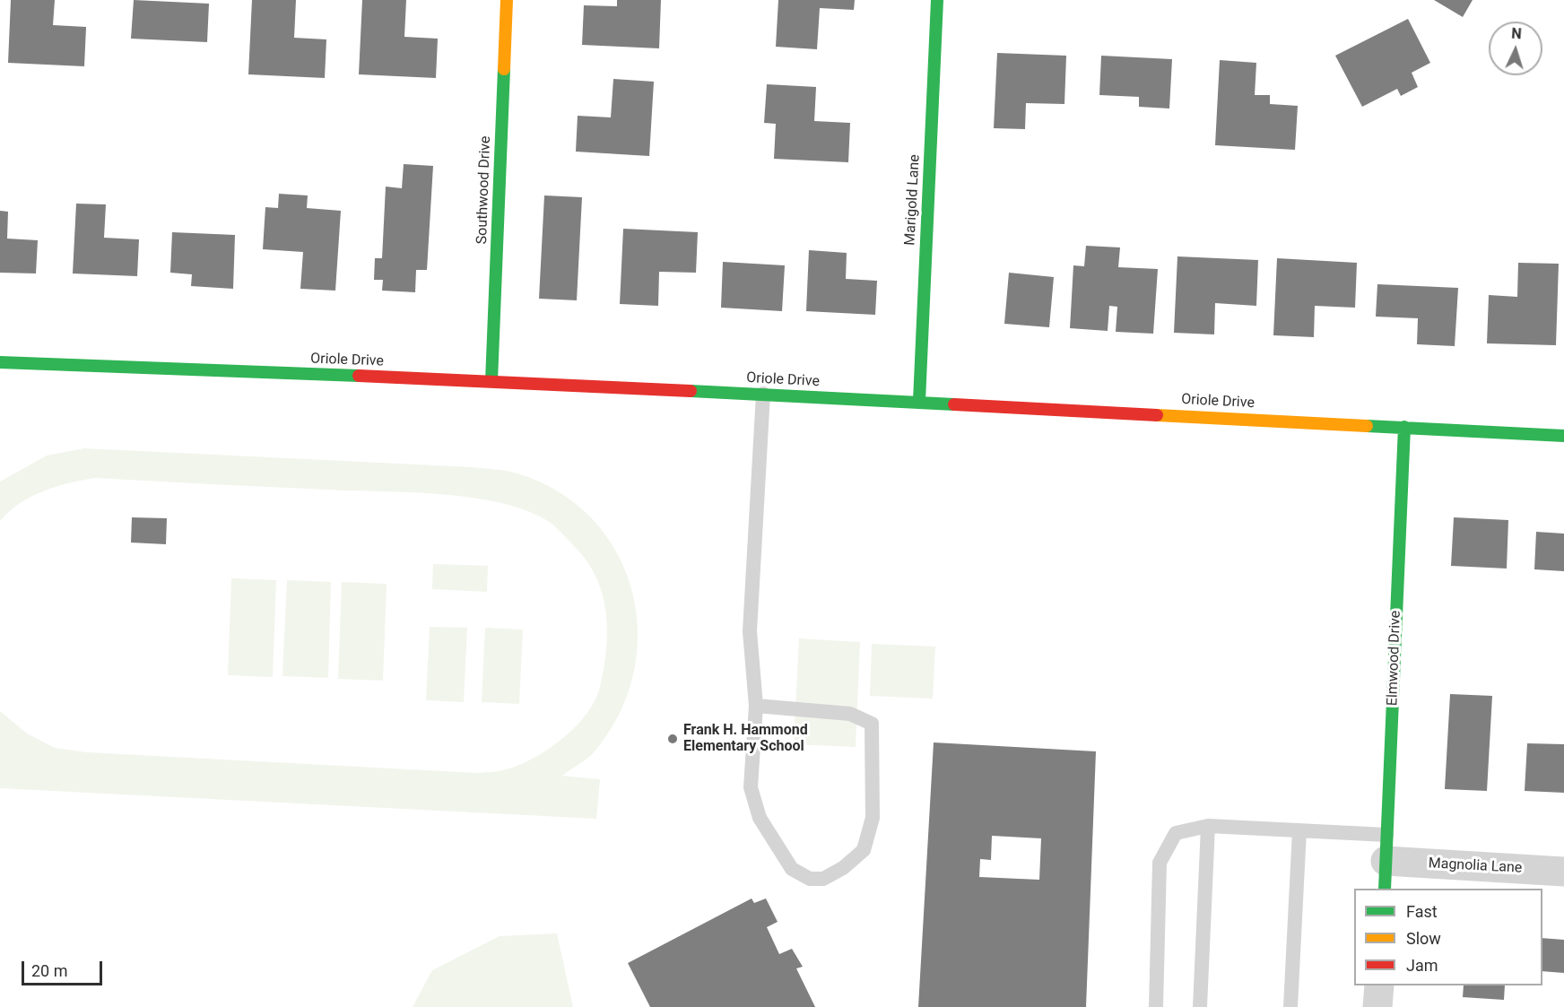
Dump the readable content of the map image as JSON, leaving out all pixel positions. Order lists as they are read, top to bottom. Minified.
{"streets":{"street":["Southwood Drive","Marigold Lane","Oriole Drive","Elmwood Drive","Magnolia Lane"]},"crossings":[["Southwood Drive","Oriole Drive"],["Marigold Lane","Oriole Drive"],["Oriole Drive","Elmwood Drive"],["Elmwood Drive","Magnolia Lane"]],"places":["Frank H. Hammond Elementary School"],"legend":["Fast","Slow","Jam"],"scale_bar":"20 m","north":"top"}
